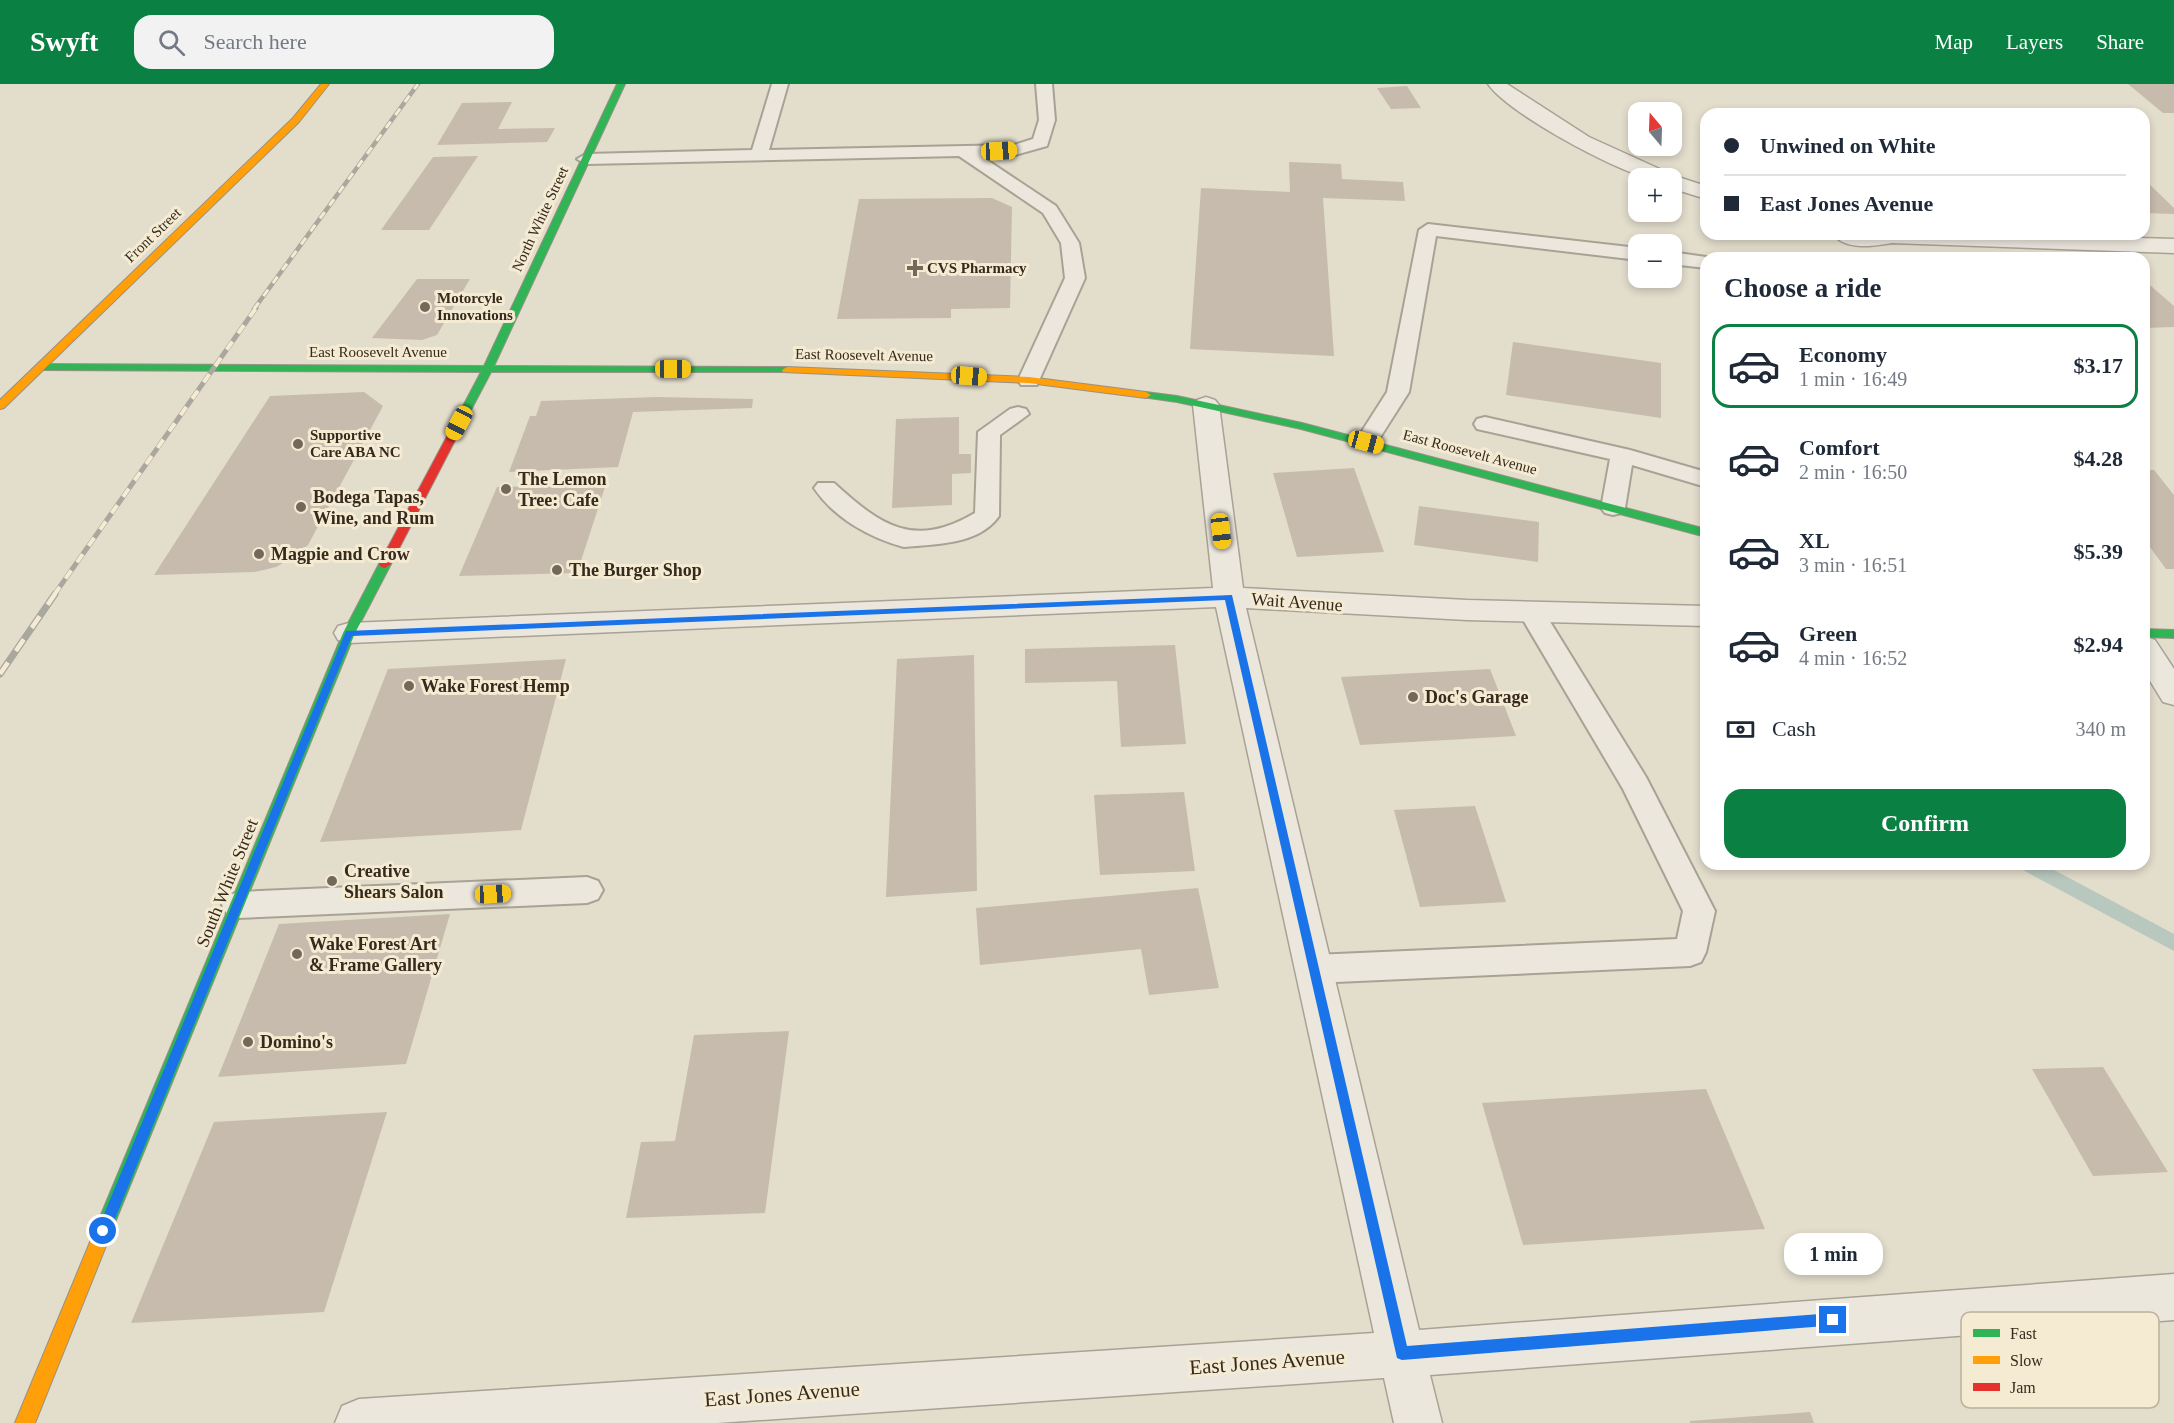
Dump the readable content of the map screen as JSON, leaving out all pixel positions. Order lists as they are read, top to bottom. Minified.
{"streets":{"main road":["North White Street","Front Street","East Roosevelt Avenue","South White Street"],"street":["Wait Avenue","East Jones Avenue"]},"crossings":[["North White Street","East Roosevelt Avenue"],["North White Street","South White Street"],["Front Street","East Roosevelt Avenue"],["East Roosevelt Avenue","South White Street"],["Wait Avenue","South White Street"]],"places":{"health":["CVS Pharmacy"],"other":["Motorcyle Innovations","Supportive Care ABA NC","The Lemon Tree: Cafe","Bodega Tapas, Wine, and Rum","Magpie and Crow","The Burger Shop","Wake Forest Hemp","Doc's Garage","Creative Shears Salon","Wake Forest Art & Frame Gallery","Domino's"]},"legend":["Fast","Slow","Jam"],"north":"top","page":{"header":"Swyft","search":"Search here","nav":["Map","Layers","Share"],"map_buttons":["+","−"],"banner":["Unwined on White","East Jones Avenue"],"heading":"Choose a ride","list":[{"name":"Economy","note":"1 min · 16:49","value":"$3.17"},{"name":"Comfort","note":"2 min · 16:50","value":"$4.28"},{"name":"XL","note":"3 min · 16:51","value":"$5.39"},{"name":"Green","note":"4 min · 16:52","value":"$2.94"}],"pay":["Cash","340 m"],"buttons":"Confirm","bubble":"1 min"}}
